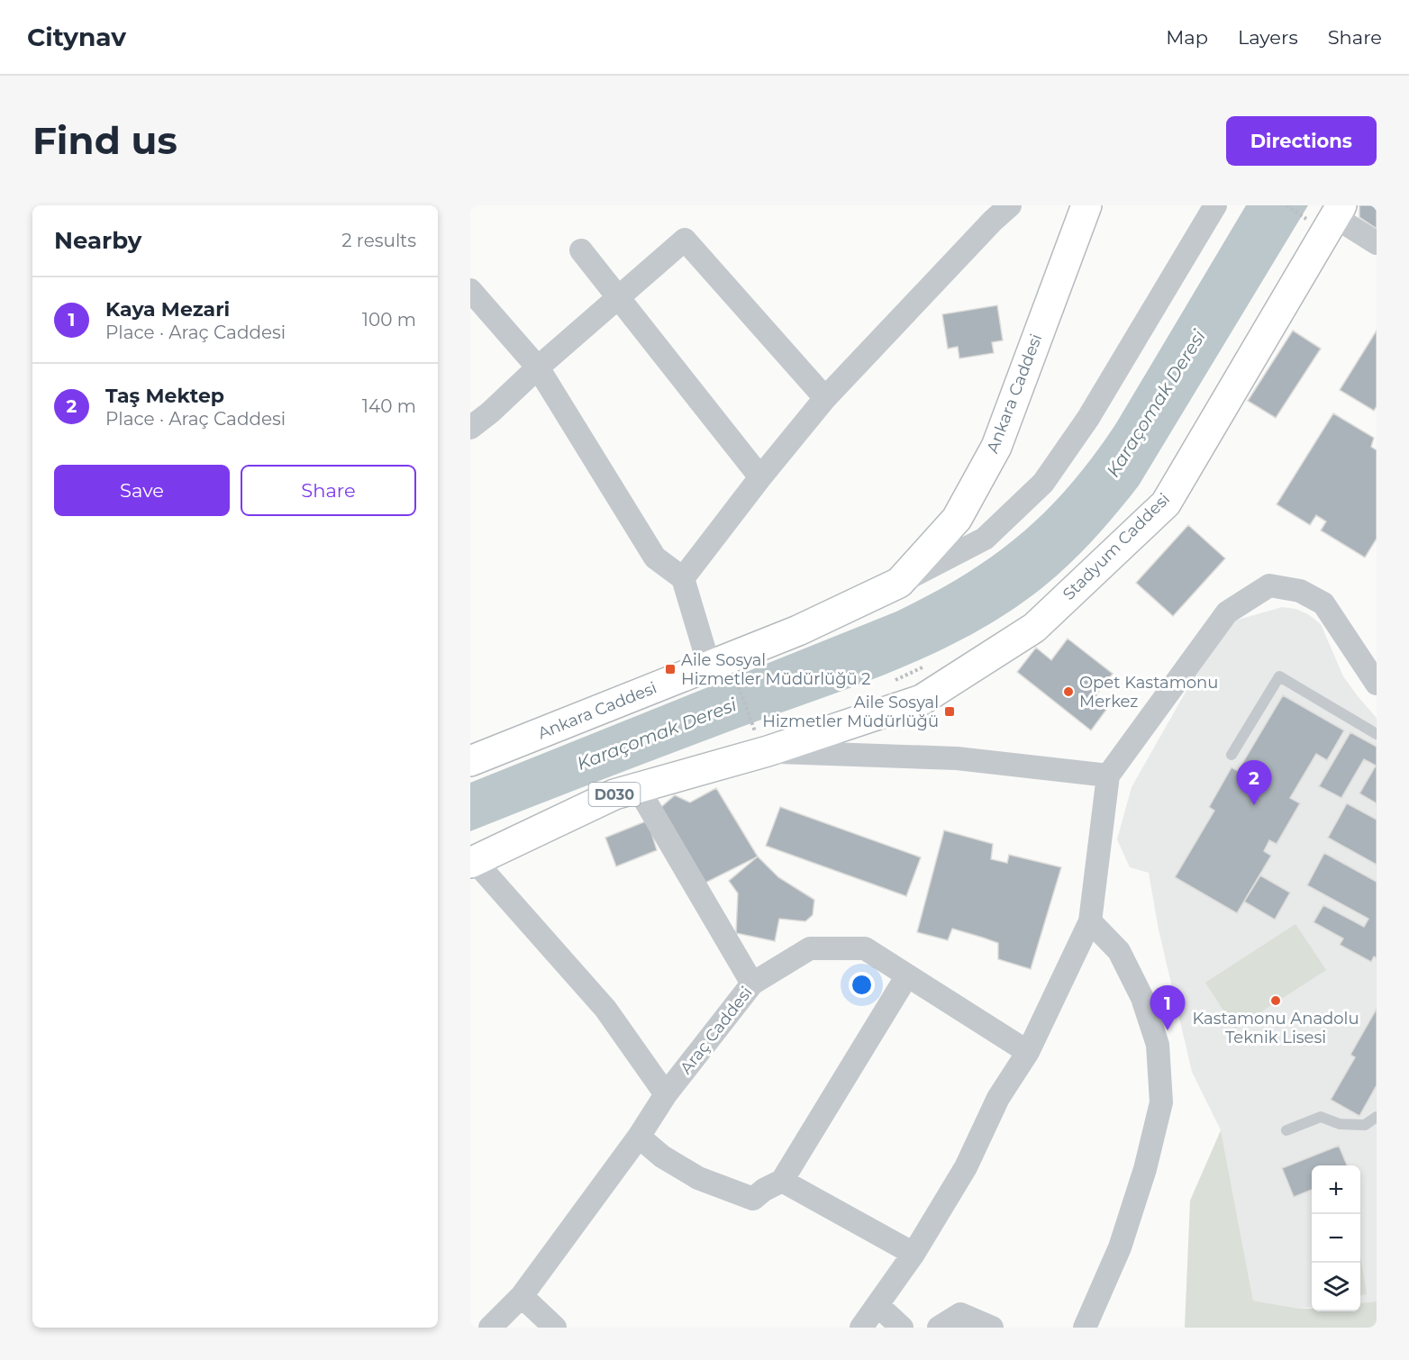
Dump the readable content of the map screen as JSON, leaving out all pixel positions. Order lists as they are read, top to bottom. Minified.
{"streets":{"main road":["Ankara Caddesi","Stadyum Caddesi","D030"],"street":["Araç Caddesi"]},"crossings":[["Stadyum Caddesi","D030"]],"water":["Karaçomak Deresi"],"places":{"transit":["Aile Sosyal Hizmetler Müdürlüğü 2","Aile Sosyal Hizmetler Müdürlüğü"],"other":["Opet Kastamonu Merkez","Kastamonu Anadolu Teknik Lisesi"]},"page":{"header":"Citynav","nav":["Map","Layers","Share"],"buttons":["Directions",["Save","Share"]],"title":"Find us","heading":["Nearby","2 results"],"list":[{"mark":"1","name":"Kaya Mezari","note":"Place · Araç Caddesi","value":"100 m"},{"mark":"2","name":"Taş Mektep","note":"Place · Araç Caddesi","value":"140 m"}],"pins":["2","1"],"map_buttons":["+","−"]}}
